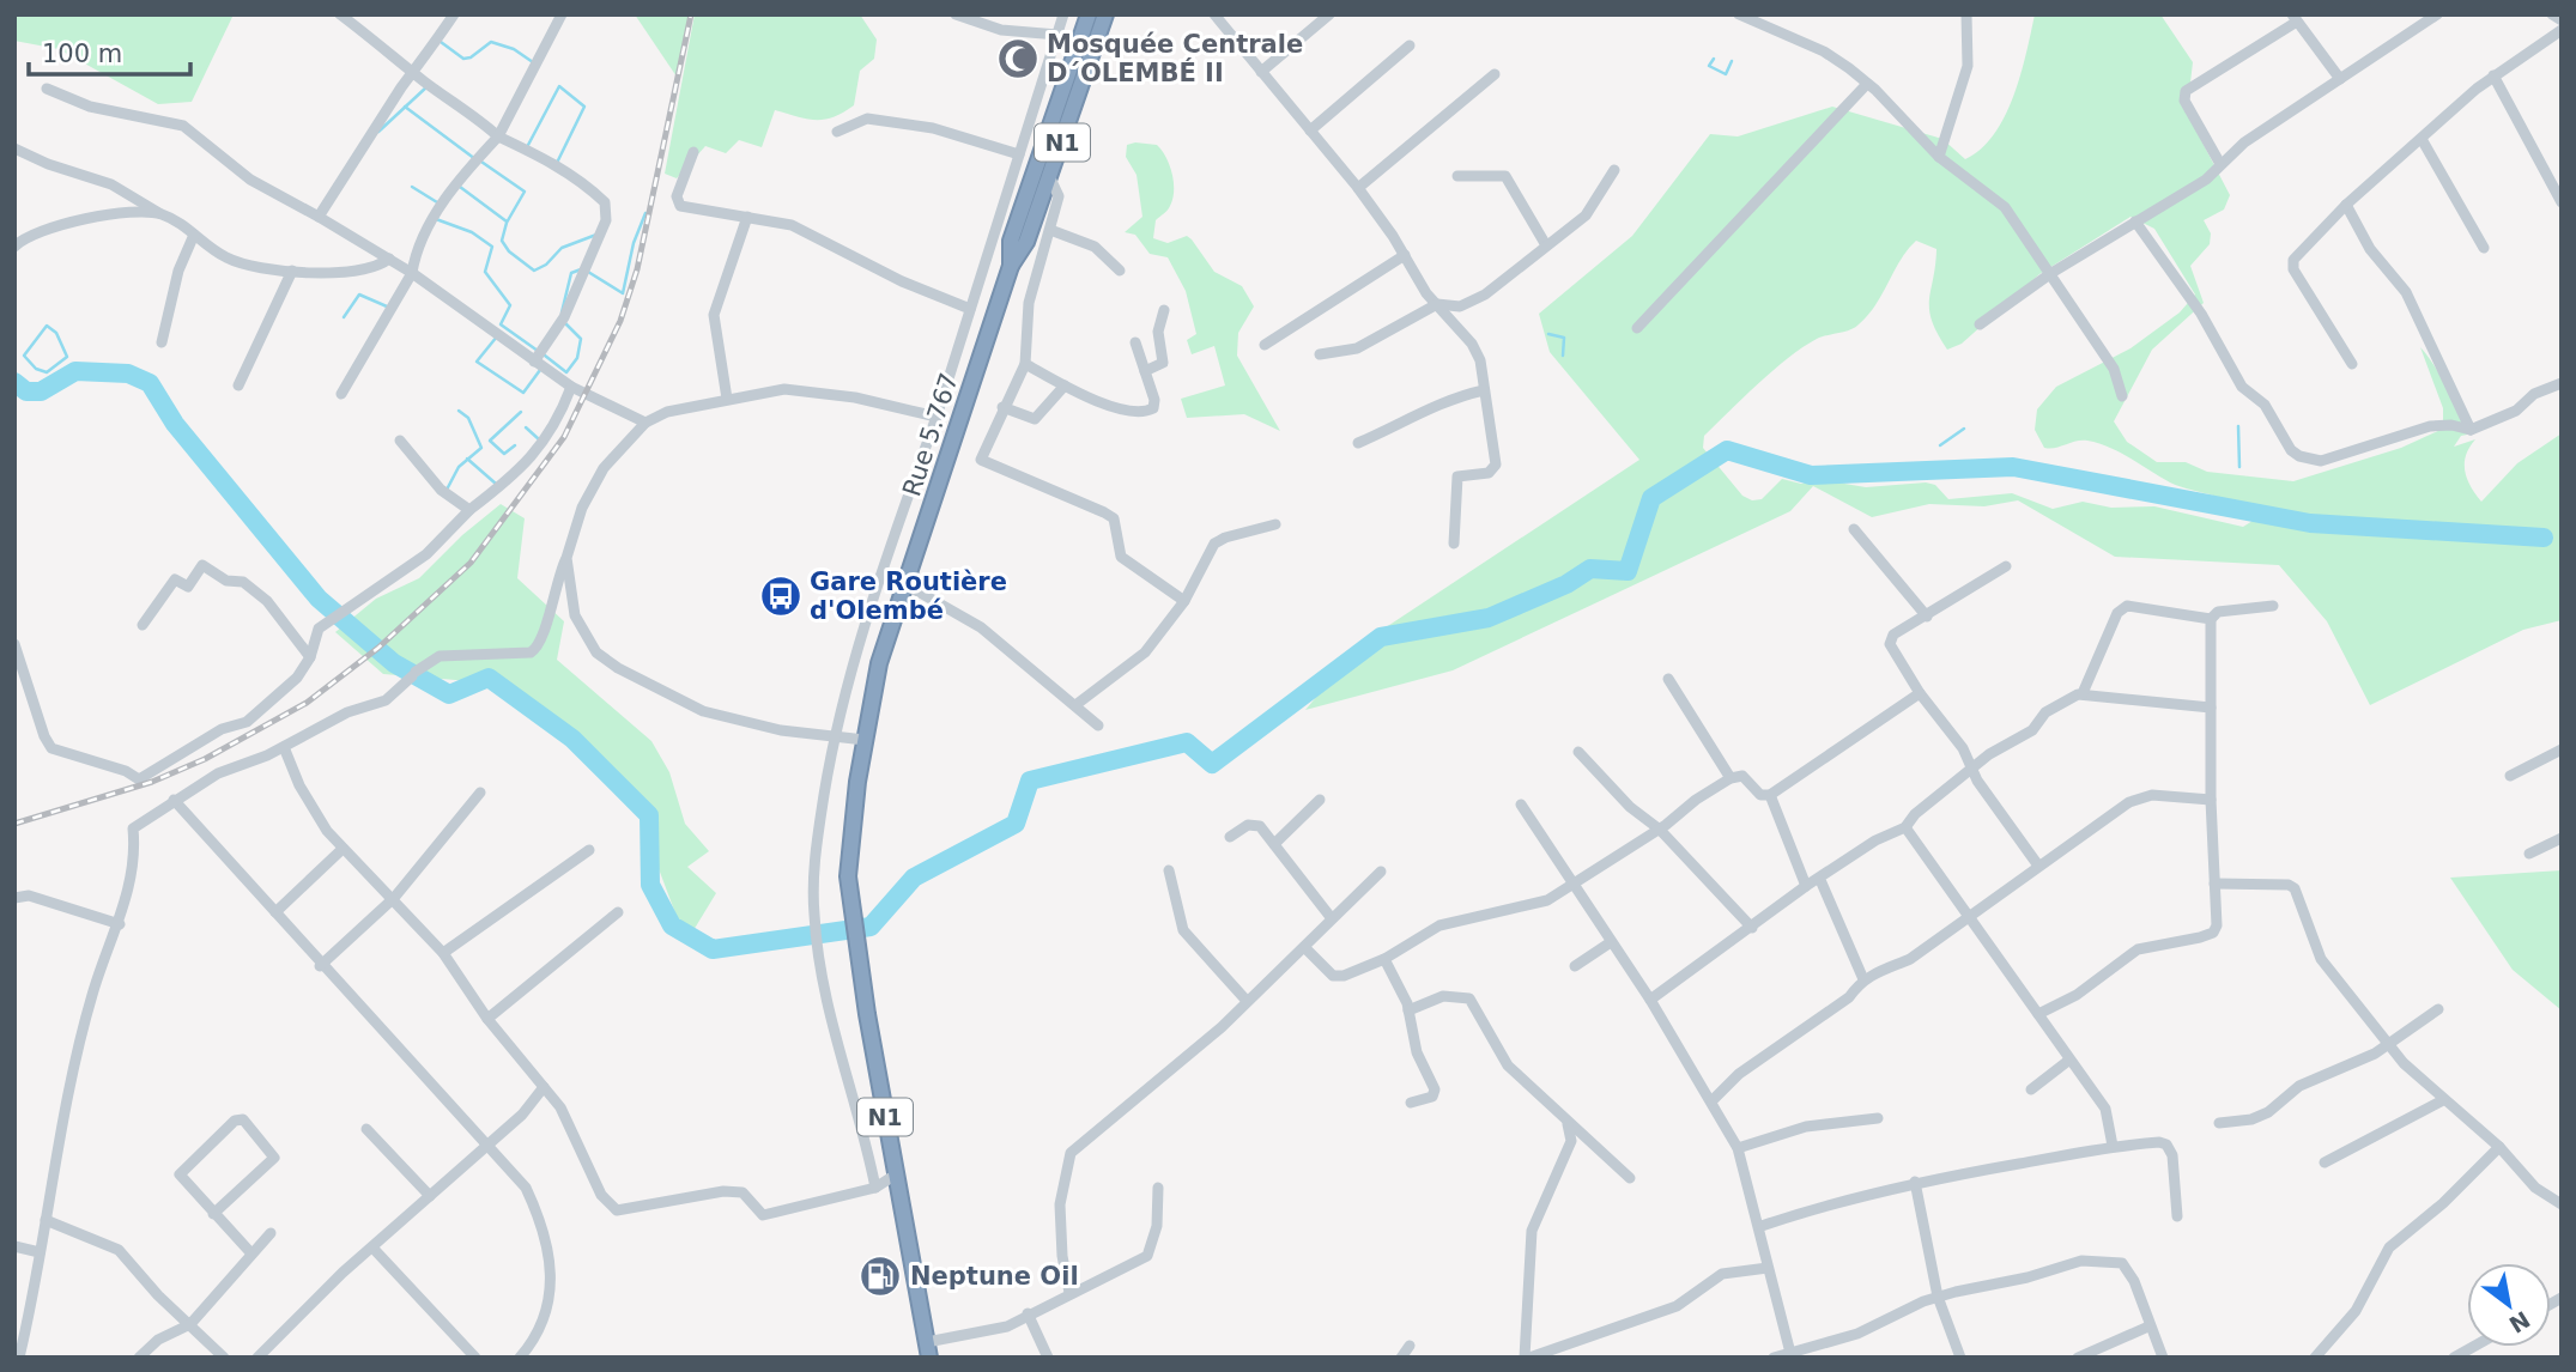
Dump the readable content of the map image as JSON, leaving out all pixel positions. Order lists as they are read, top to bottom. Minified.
{"streets":{"highway":["N1","Rue 5.767"]},"crossings":[["N1","Rue 5.767"]],"places":{"mosque":["Mosquée Centrale D´OLEMBÉ II"],"bus stop":["Gare Routière d'Olembé"],"fuel station":["Neptune Oil"]},"scale_bar":"100 m","north":"bottom right"}
